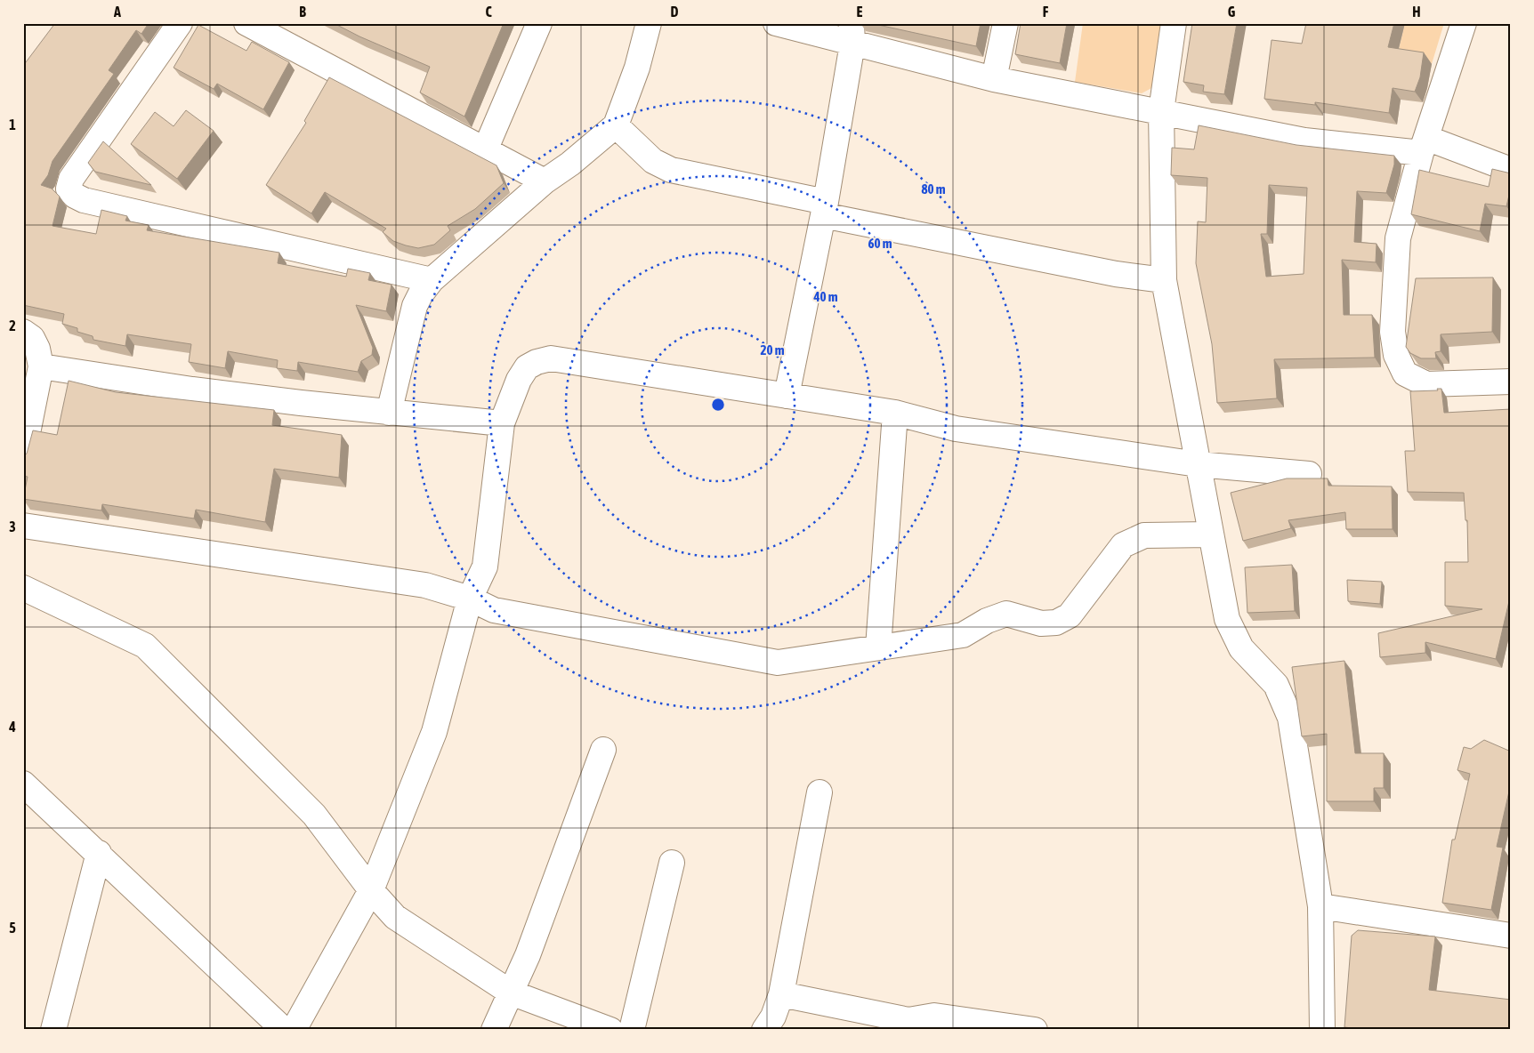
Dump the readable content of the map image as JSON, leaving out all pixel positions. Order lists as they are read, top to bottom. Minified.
{"grid":{"columns":["A","B","C","D","E","F","G","H"],"rows":["1","2","3","4","5"]},"rings":["80 m","60 m","40 m","20 m"]}
